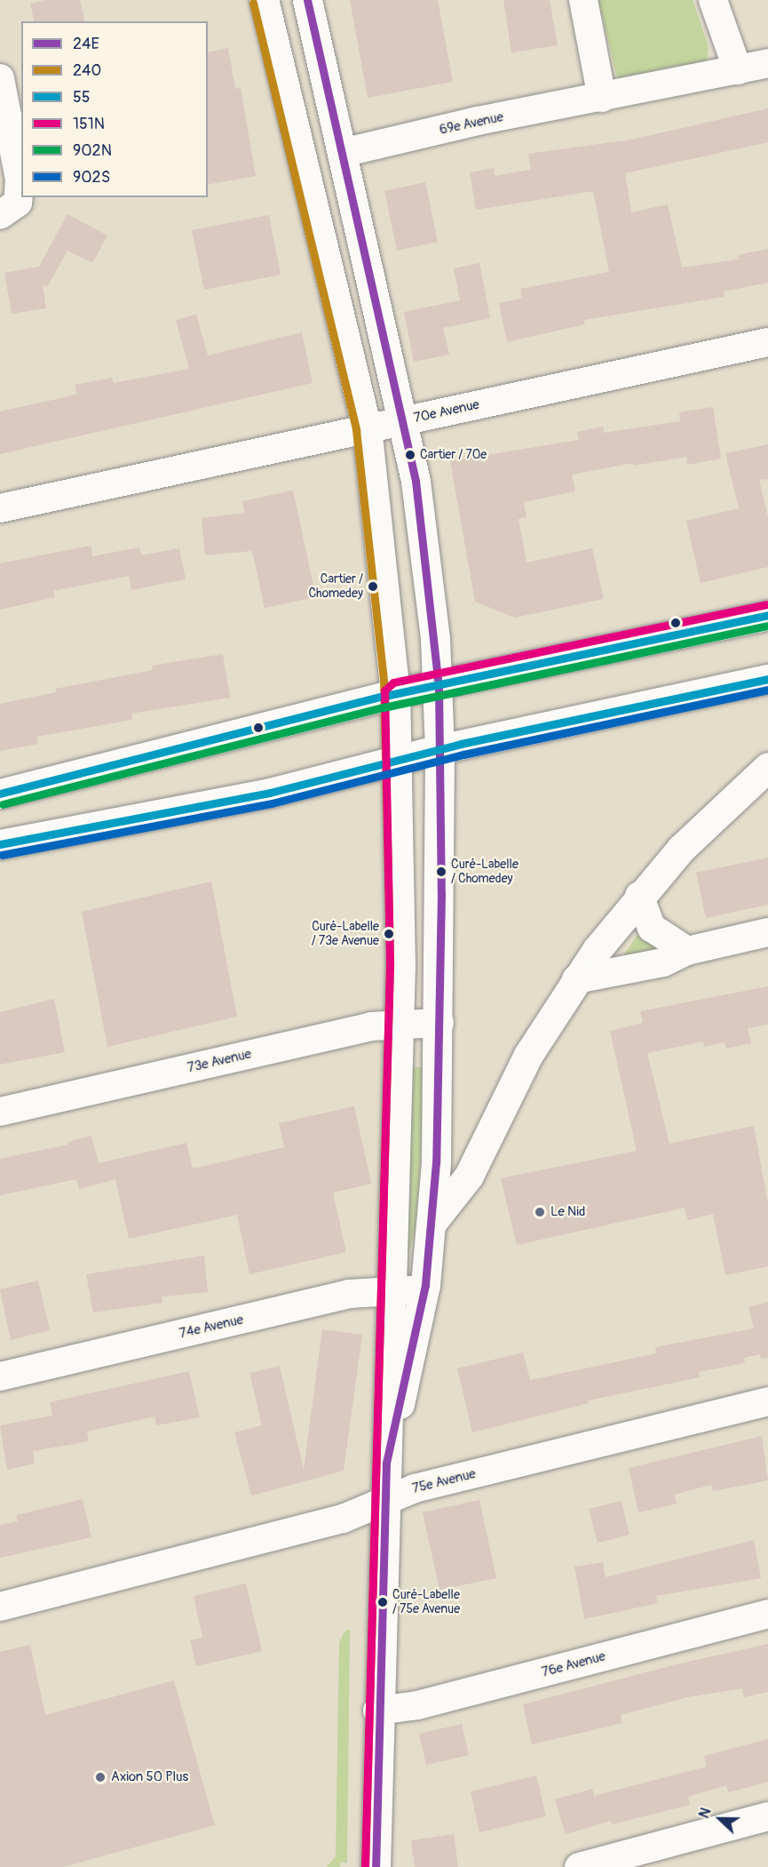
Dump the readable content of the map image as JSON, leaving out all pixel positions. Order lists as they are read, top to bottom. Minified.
{"streets":{"street":["69e Avenue","70e Avenue","73e Avenue","74e Avenue","75e Avenue","76e Avenue"]},"places":["Cartier / 70e","Cartier / Chomedey","Curé-Labelle / Chomedey","Curé-Labelle / 73e Avenue","Le Nid","Curé-Labelle / 75e Avenue","Axion 50 Plus"],"lines":["transit line 24E","transit line 24O","transit line 151N","transit line 55","transit line 902N","transit line 902S"],"legend":["24E","24O","55","151N","902N","902S"],"north":"left"}
